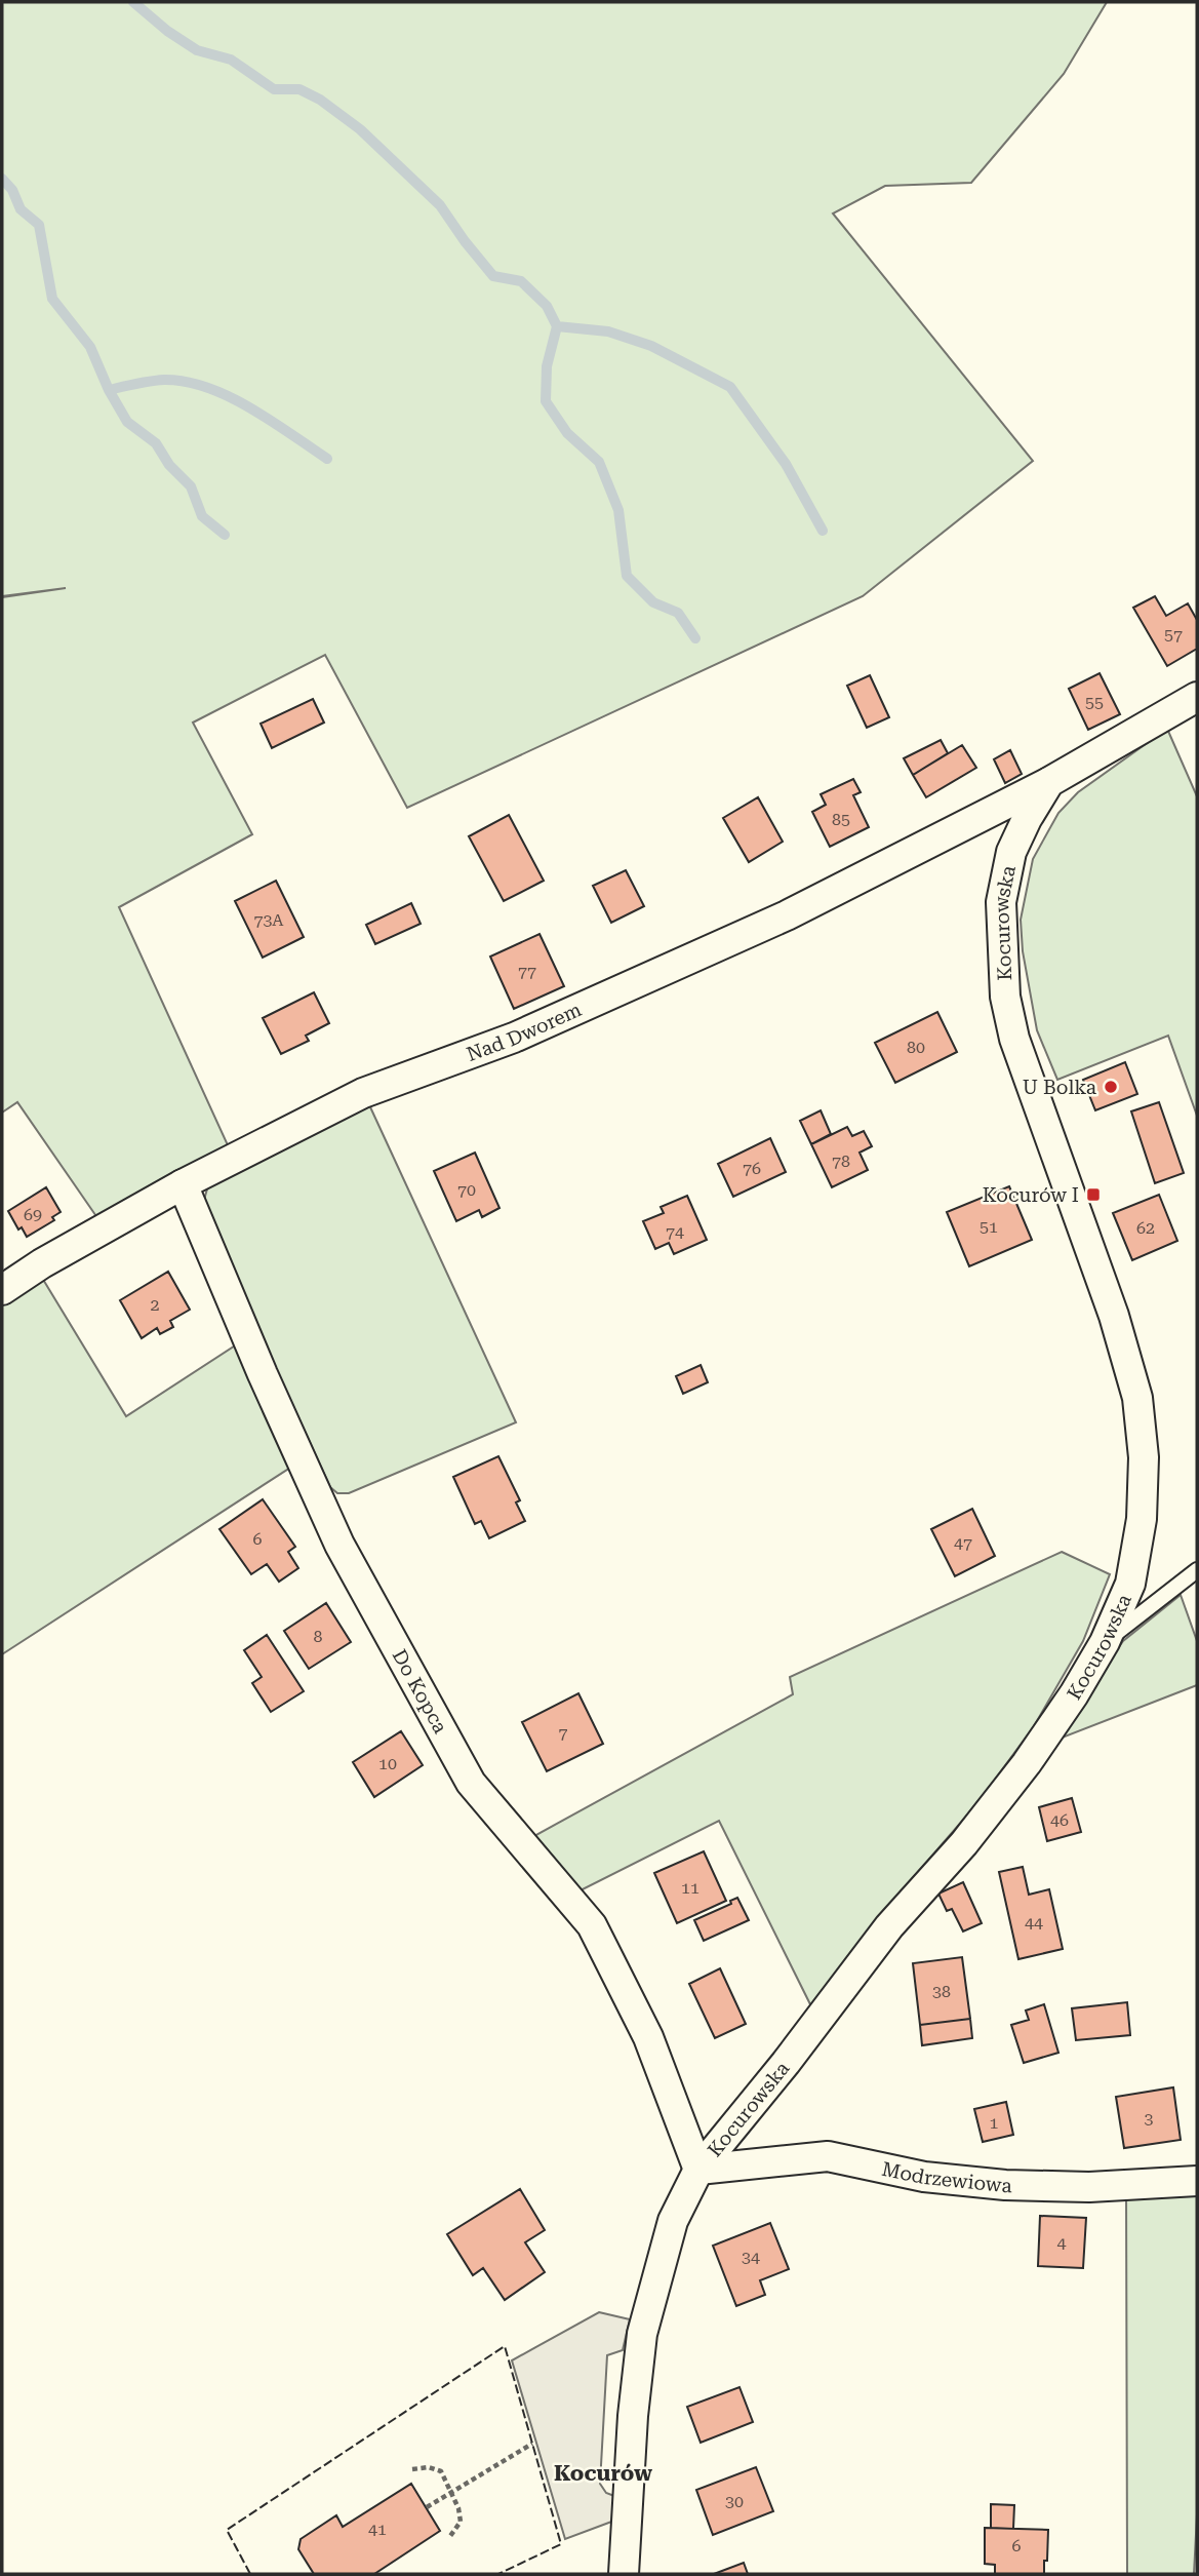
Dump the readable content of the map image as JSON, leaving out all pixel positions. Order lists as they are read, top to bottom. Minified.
{"streets":{"street":["Kocurowska","Nad Dworem","Do Kopca","Modrzewiowa"]},"crossings":[["Kocurowska","Nad Dworem"],["Kocurowska","Do Kopca"],["Kocurowska","Modrzewiowa"],["Nad Dworem","Do Kopca"],["Do Kopca","Modrzewiowa"]],"districts":["Kocurów"],"places":{"other":["U Bolka"],"transit":["Kocurów I"]},"house_numbers":["57","55","85","73A","77","80","78","76","70","69","51","62","74","2","6","47","8","7","10","46","11","44","38","3","1","4","34","30","41","6"]}
